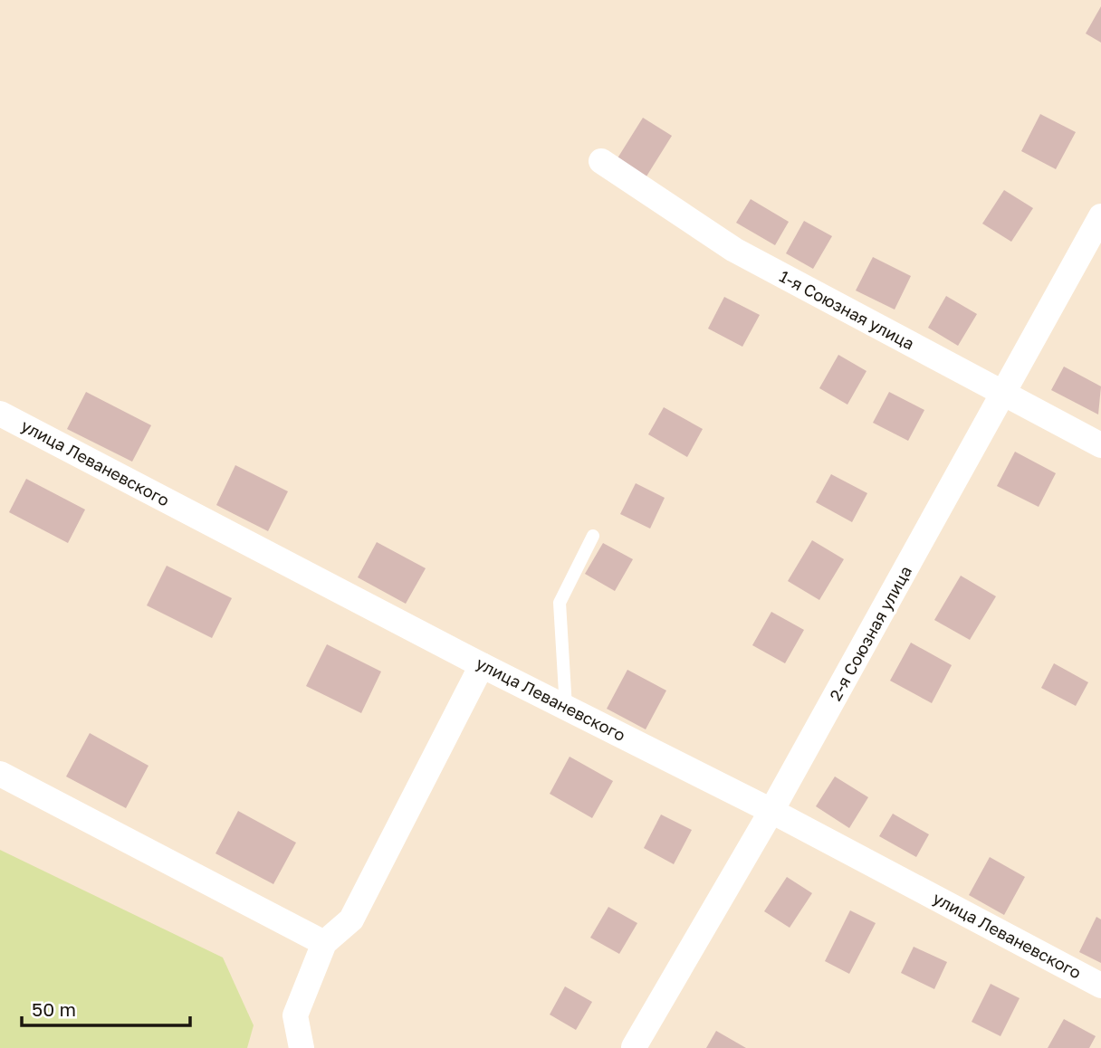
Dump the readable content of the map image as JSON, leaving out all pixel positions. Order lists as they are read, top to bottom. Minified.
{"streets":{"street":["1-я Союзная улица","улица Леваневского","2-я Союзная улица"]},"crossings":[["1-я Союзная улица","2-я Союзная улица"],["улица Леваневского","2-я Союзная улица"]],"scale_bar":"50 m"}
